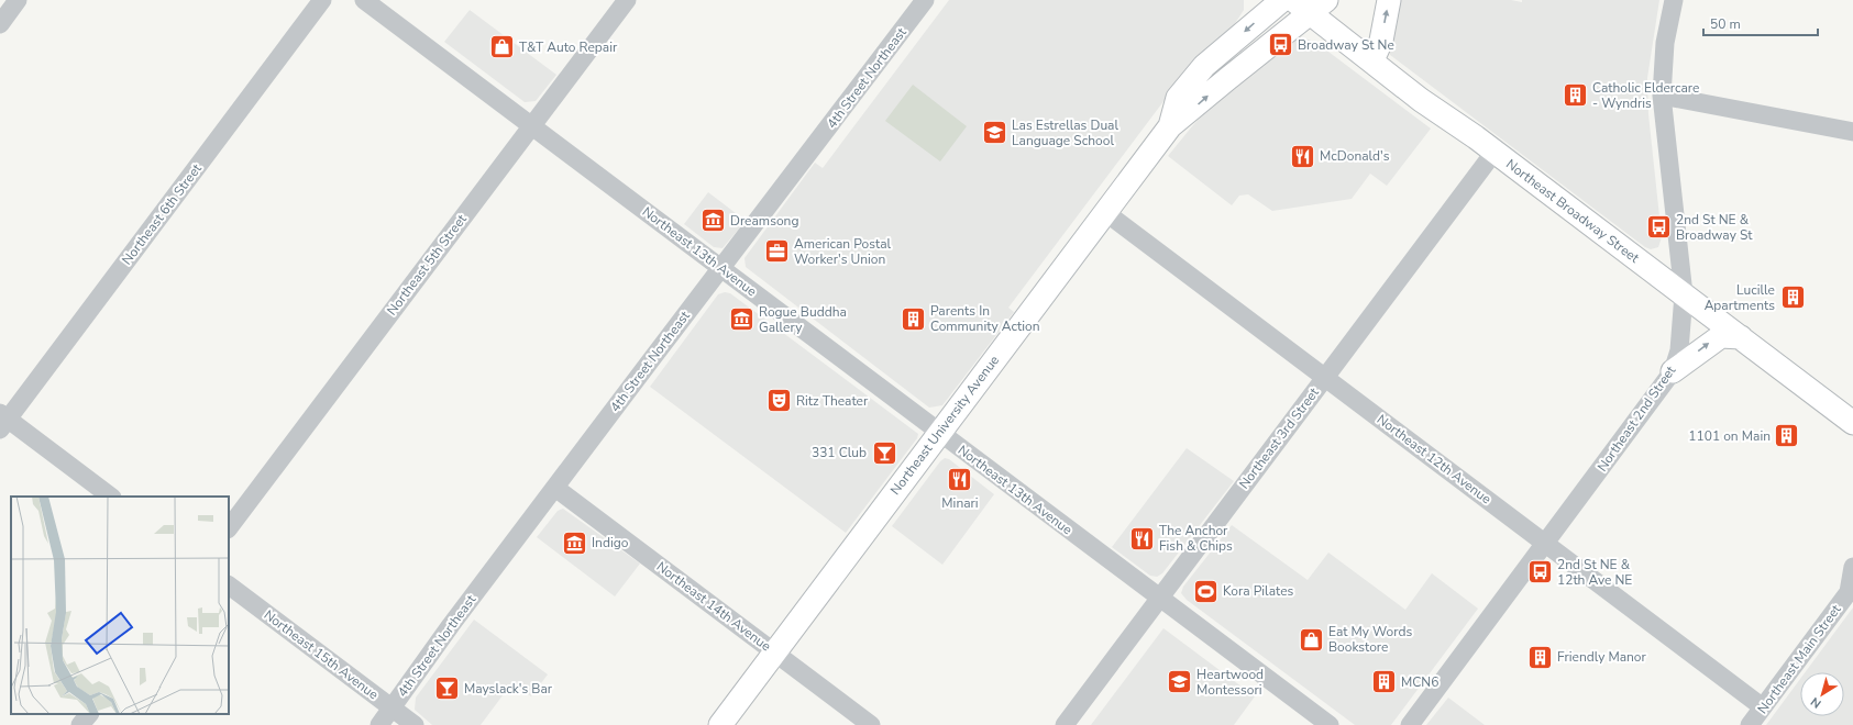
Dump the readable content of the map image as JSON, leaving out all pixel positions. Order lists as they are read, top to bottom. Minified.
{"streets":{"main road":["Northeast Broadway Street","Northeast University Avenue"],"street":["4th Street Northeast","Northeast 6th Street","Northeast 13th Avenue","Northeast 5th Street","Northeast 2nd Street","Northeast 3rd Street","Northeast 12th Avenue","Northeast 14th Avenue","Northeast 15th Avenue","Northeast Main Street"]},"crossings":[["4th Street Northeast","Northeast 13th Avenue"],["4th Street Northeast","Northeast 14th Avenue"],["4th Street Northeast","Northeast 15th Avenue"],["Northeast Broadway Street","Northeast 2nd Street"],["Northeast Broadway Street","Northeast University Avenue"],["Northeast Broadway Street","Northeast 3rd Street"],["Northeast 13th Avenue","Northeast 5th Street"],["Northeast 13th Avenue","Northeast University Avenue"],["Northeast 13th Avenue","Northeast 3rd Street"],["Northeast 2nd Street","Northeast 12th Avenue"],["Northeast University Avenue","Northeast 12th Avenue"],["Northeast University Avenue","Northeast 14th Avenue"],["Northeast 3rd Street","Northeast 12th Avenue"],["Northeast 12th Avenue","Northeast Main Street"]],"places":{"bus stop":["Broadway St Ne","2nd St NE & Broadway St","2nd St NE & 12th Ave NE"],"shop":["T&T Auto Repair","Eat My Words Bookstore"],"building":["Catholic Eldercare - Wyndris","Lucille Apartments","Parents In Community Action","1101 on Main","Friendly Manor","MCN6"],"school or university":["Las Estrellas Dual Language School","Heartwood Montessori"],"restaurant":["McDonald's","Minari","The Anchor Fish & Chips"],"museum":["Dreamsong","Rogue Buddha Gallery","Indigo"],"office":["American Postal Worker's Union"],"theatre":["Ritz Theater"],"bar":["331 Club","Mayslack's Bar"],"sports":["Kora Pilates"]},"scale_bar":"50 m","north":"bottom left"}
